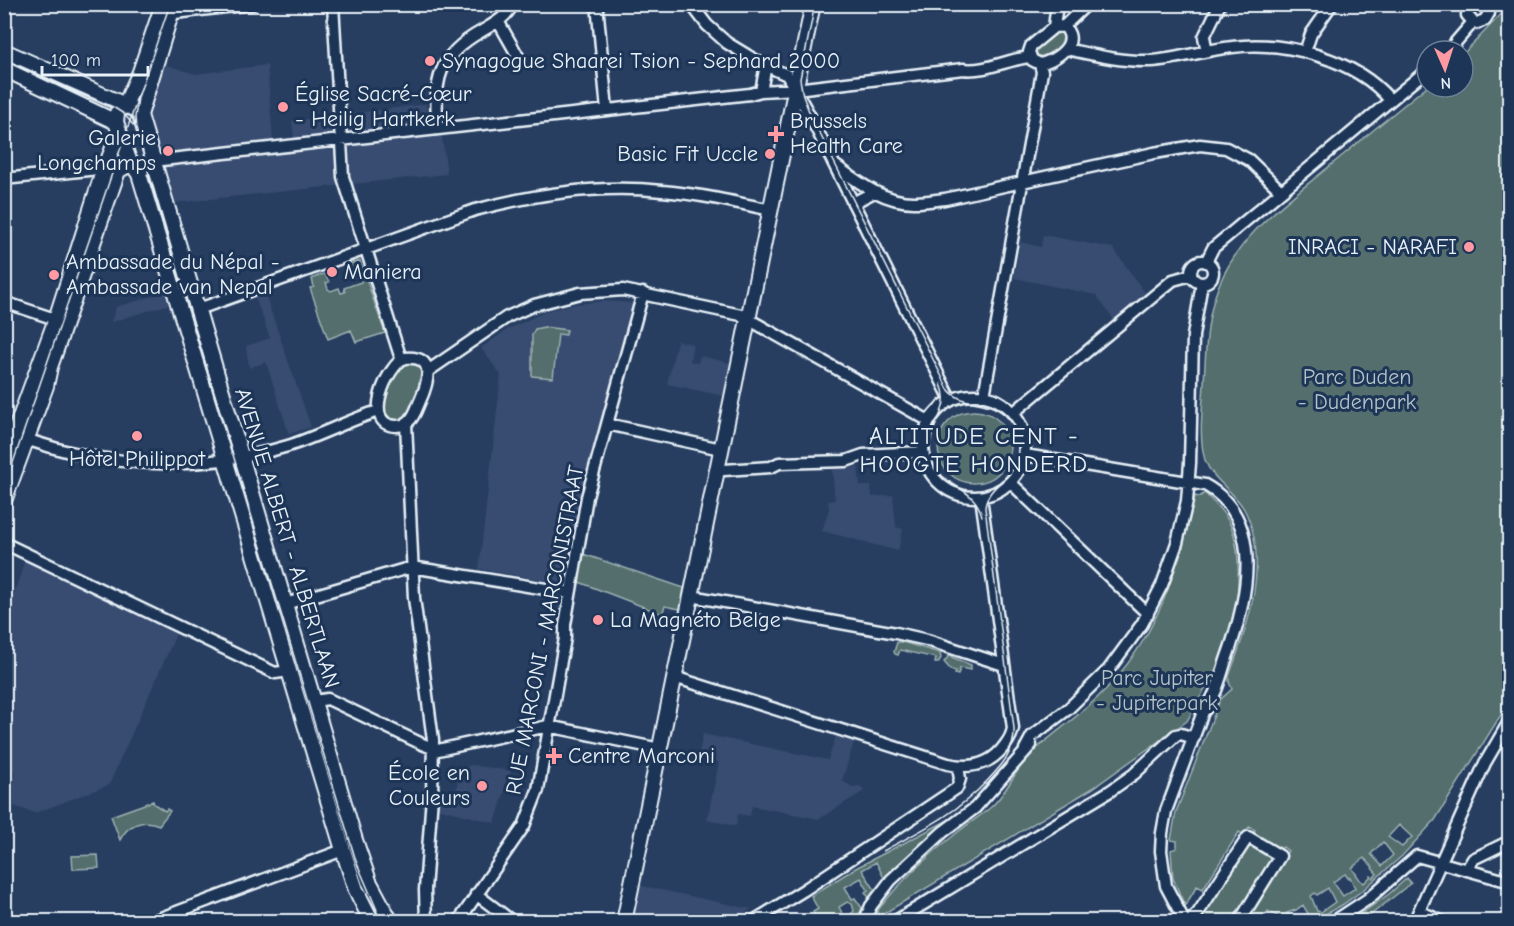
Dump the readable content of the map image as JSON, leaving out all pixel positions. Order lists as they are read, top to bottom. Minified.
{"streets":{"main road":["AVENUE ALBERT - ALBERTLAAN"],"street":["RUE MARCONI - MARCONISTRAAT"]},"districts":["ALTITUDE CENT - HOOGTE HONDERD"],"parks":["Parc Duden - Dudenpark","Parc Jupiter - Jupiterpark"],"places":{"other":["Synagogue Shaarei Tsion - Sephard 2000","Église Sacré-Cœur - Heilig Hartkerk","Galerie Longchamps","Basic Fit Uccle","INRACI - NARAFI","Maniera","Ambassade du Népal - Ambassade van Nepal","Hôtel Philippot","La Magnéto Belge","École en Couleurs"],"health":["Brussels Health Care","Centre Marconi"]},"scale_bar":"100 m","north":"bottom"}
